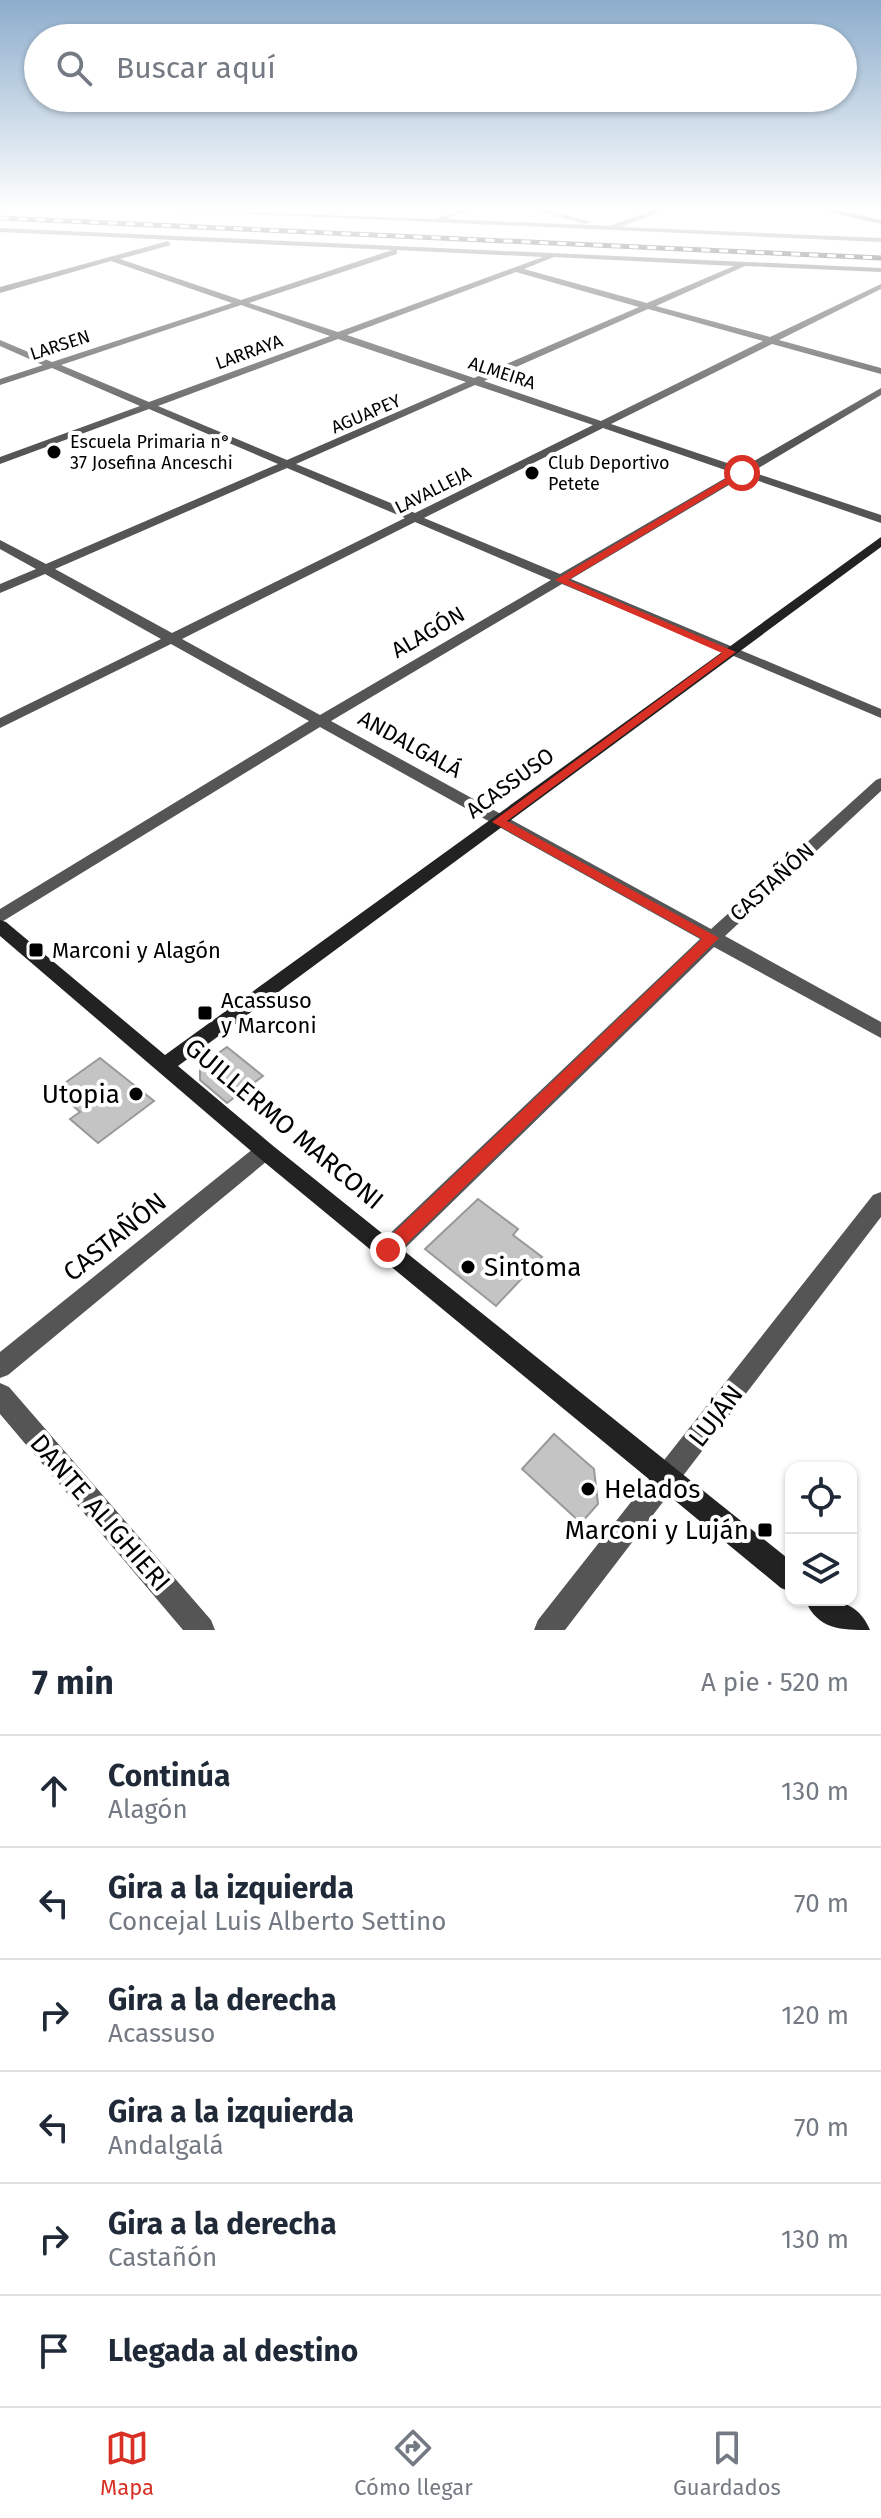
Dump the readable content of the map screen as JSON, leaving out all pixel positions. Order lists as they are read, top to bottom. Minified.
{"streets":{"street":["LARSEN","LARRAYA","ALMEIRA","AGUAPEY","LAVALLEJA","ALAGÓN","ANDALGALÁ","ACASSUSO","CASTAÑÓN","GUILLERMO MARCONI","LUJÁN","DANTE ALIGHIERI"]},"crossings":[["LARSEN","ALMEIRA"],["LARRAYA","ALMEIRA"],["ALMEIRA","AGUAPEY"],["ALMEIRA","LAVALLEJA"],["ALMEIRA","ALAGÓN"],["AGUAPEY","ANDALGALÁ"],["LAVALLEJA","ANDALGALÁ"],["ALAGÓN","ANDALGALÁ"],["ANDALGALÁ","ACASSUSO"],["ANDALGALÁ","CASTAÑÓN"],["ACASSUSO","GUILLERMO MARCONI"],["CASTAÑÓN","GUILLERMO MARCONI"],["GUILLERMO MARCONI","LUJÁN"]],"places":{"other":["Escuela Primaria n° 37 Josefina Anceschi","Club Deportivo Petete","Utopia","Sintoma","Helados"],"transit":["Marconi y Alagón","Acassuso y Marconi","Marconi y Luján"]},"page":{"search":"Buscar aquí","heading":["7 min","A pie · 520 m"],"list":[["Continúa","Alagón","130 m"],["Gira a la izquierda","Concejal Luis Alberto Settino","70 m"],["Gira a la derecha","Acassuso","120 m"],["Gira a la izquierda","Andalgalá","70 m"],["Gira a la derecha","Castañón","130 m"],"Llegada al destino"],"nav":["Mapa","Cómo llegar","Guardados"]}}
